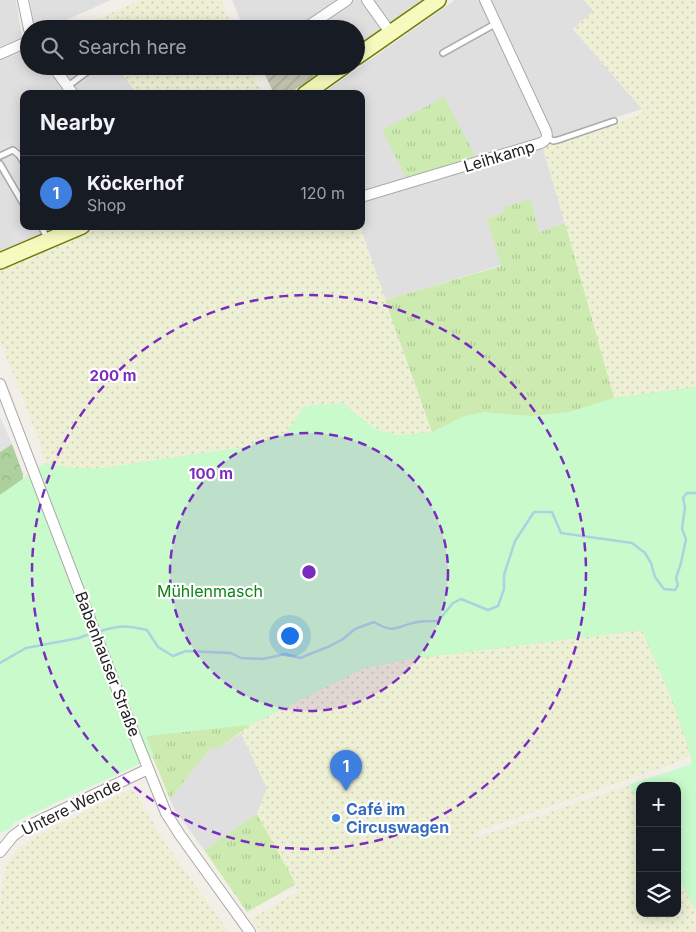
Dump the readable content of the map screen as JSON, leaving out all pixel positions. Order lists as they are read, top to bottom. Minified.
{"streets":{"street":["Leihkamp","Babenhauser Straße","Untere Wende"]},"crossings":[["Babenhauser Straße","Untere Wende"]],"parks":["Mühlenmasch"],"places":["Café im Circuswagen"],"page":{"search":"Search here","heading":"Nearby","list":[{"mark":"1","name":"Köckerhof","note":"Shop","value":"120 m"}],"pins":"1","map_buttons":["+","−"]},"rings":["200 m","100 m"]}
